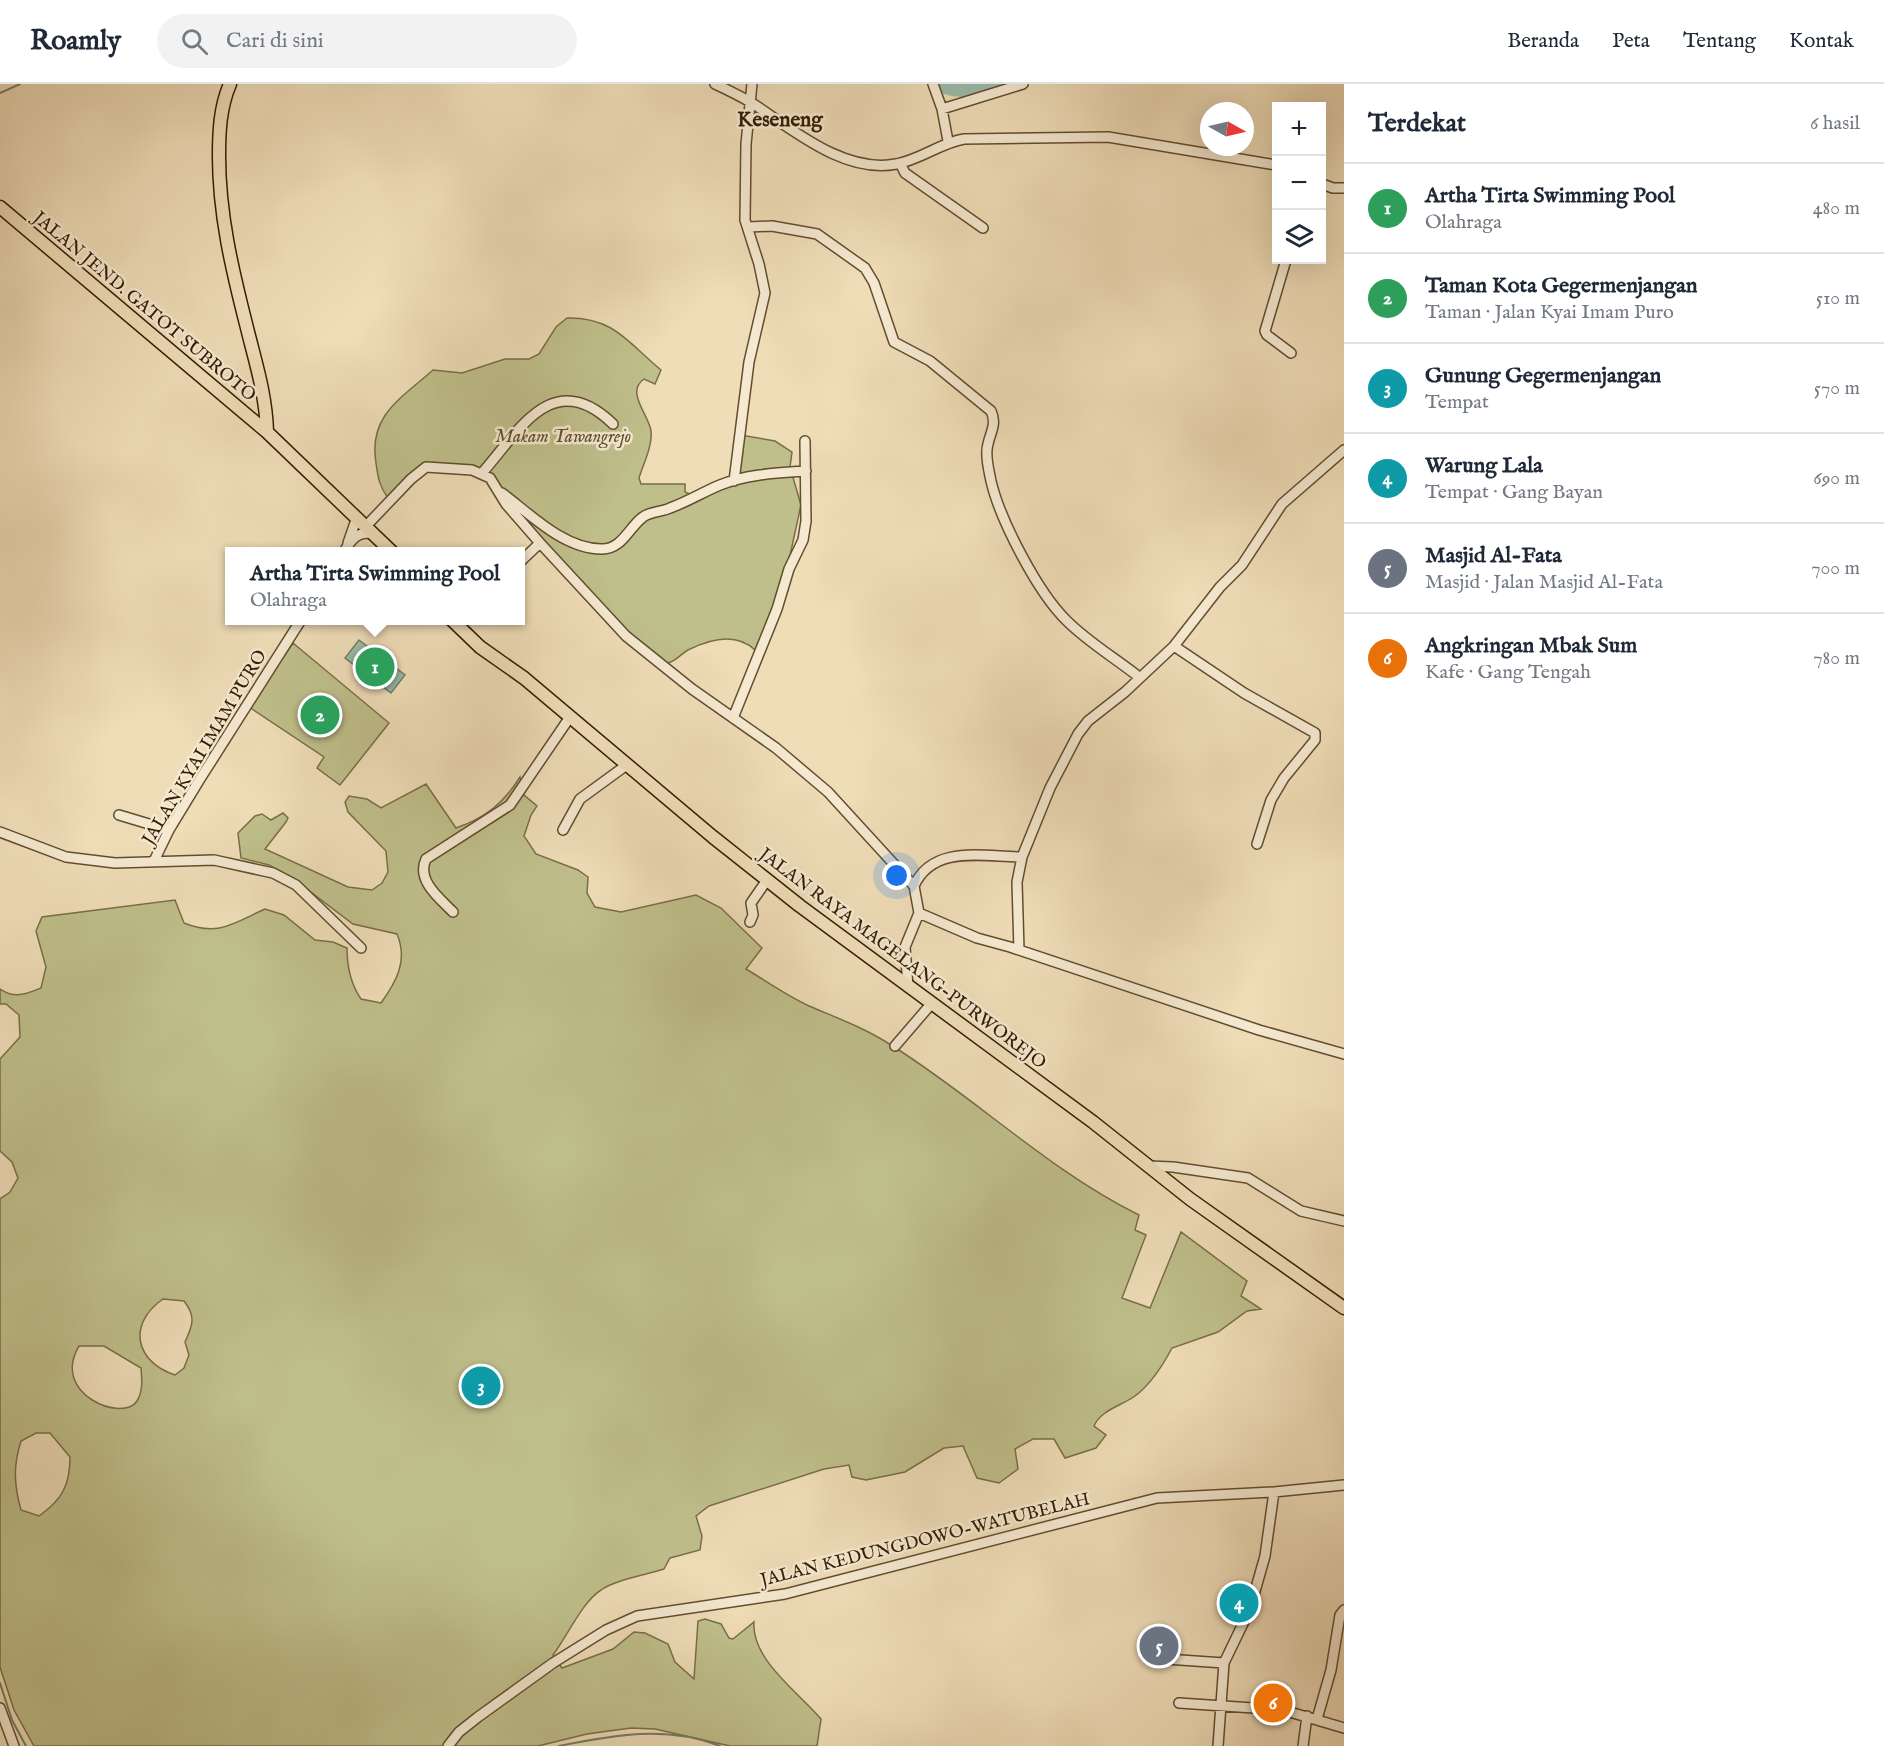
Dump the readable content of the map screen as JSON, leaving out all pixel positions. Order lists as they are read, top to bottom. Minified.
{"streets":{"main road":["JALAN JEND. GATOT SUBROTO","JALAN RAYA MAGELANG-PURWOREJO"],"street":["JALAN KYAI IMAM PURO","JALAN KEDUNGDOWO-WATUBELAH"]},"districts":["Keseneng"],"parks":["Makam Tawangrejo"],"north":"right","page":{"header":"Roamly","search":"Cari di sini","nav":["Beranda","Peta","Tentang","Kontak"],"heading":["Terdekat","6 hasil"],"map_buttons":["+","−"],"list":[{"mark":"1","name":"Artha Tirta Swimming Pool","note":"Olahraga","value":"480 m"},{"mark":"2","name":"Taman Kota Gegermenjangan","note":"Taman · Jalan Kyai Imam Puro","value":"510 m"},{"mark":"3","name":"Gunung Gegermenjangan","note":"Tempat","value":"570 m"},{"mark":"4","name":"Warung Lala","note":"Tempat · Gang Bayan","value":"690 m"},{"mark":"5","name":"Masjid Al-Fata","note":"Masjid · Jalan Masjid Al-Fata","value":"700 m"},{"mark":"6","name":"Angkringan Mbak Sum","note":"Kafe · Gang Tengah","value":"780 m"}],"popup":["Artha Tirta Swimming Pool","Olahraga"],"pins":["1","2","3","4","5","6"]}}
